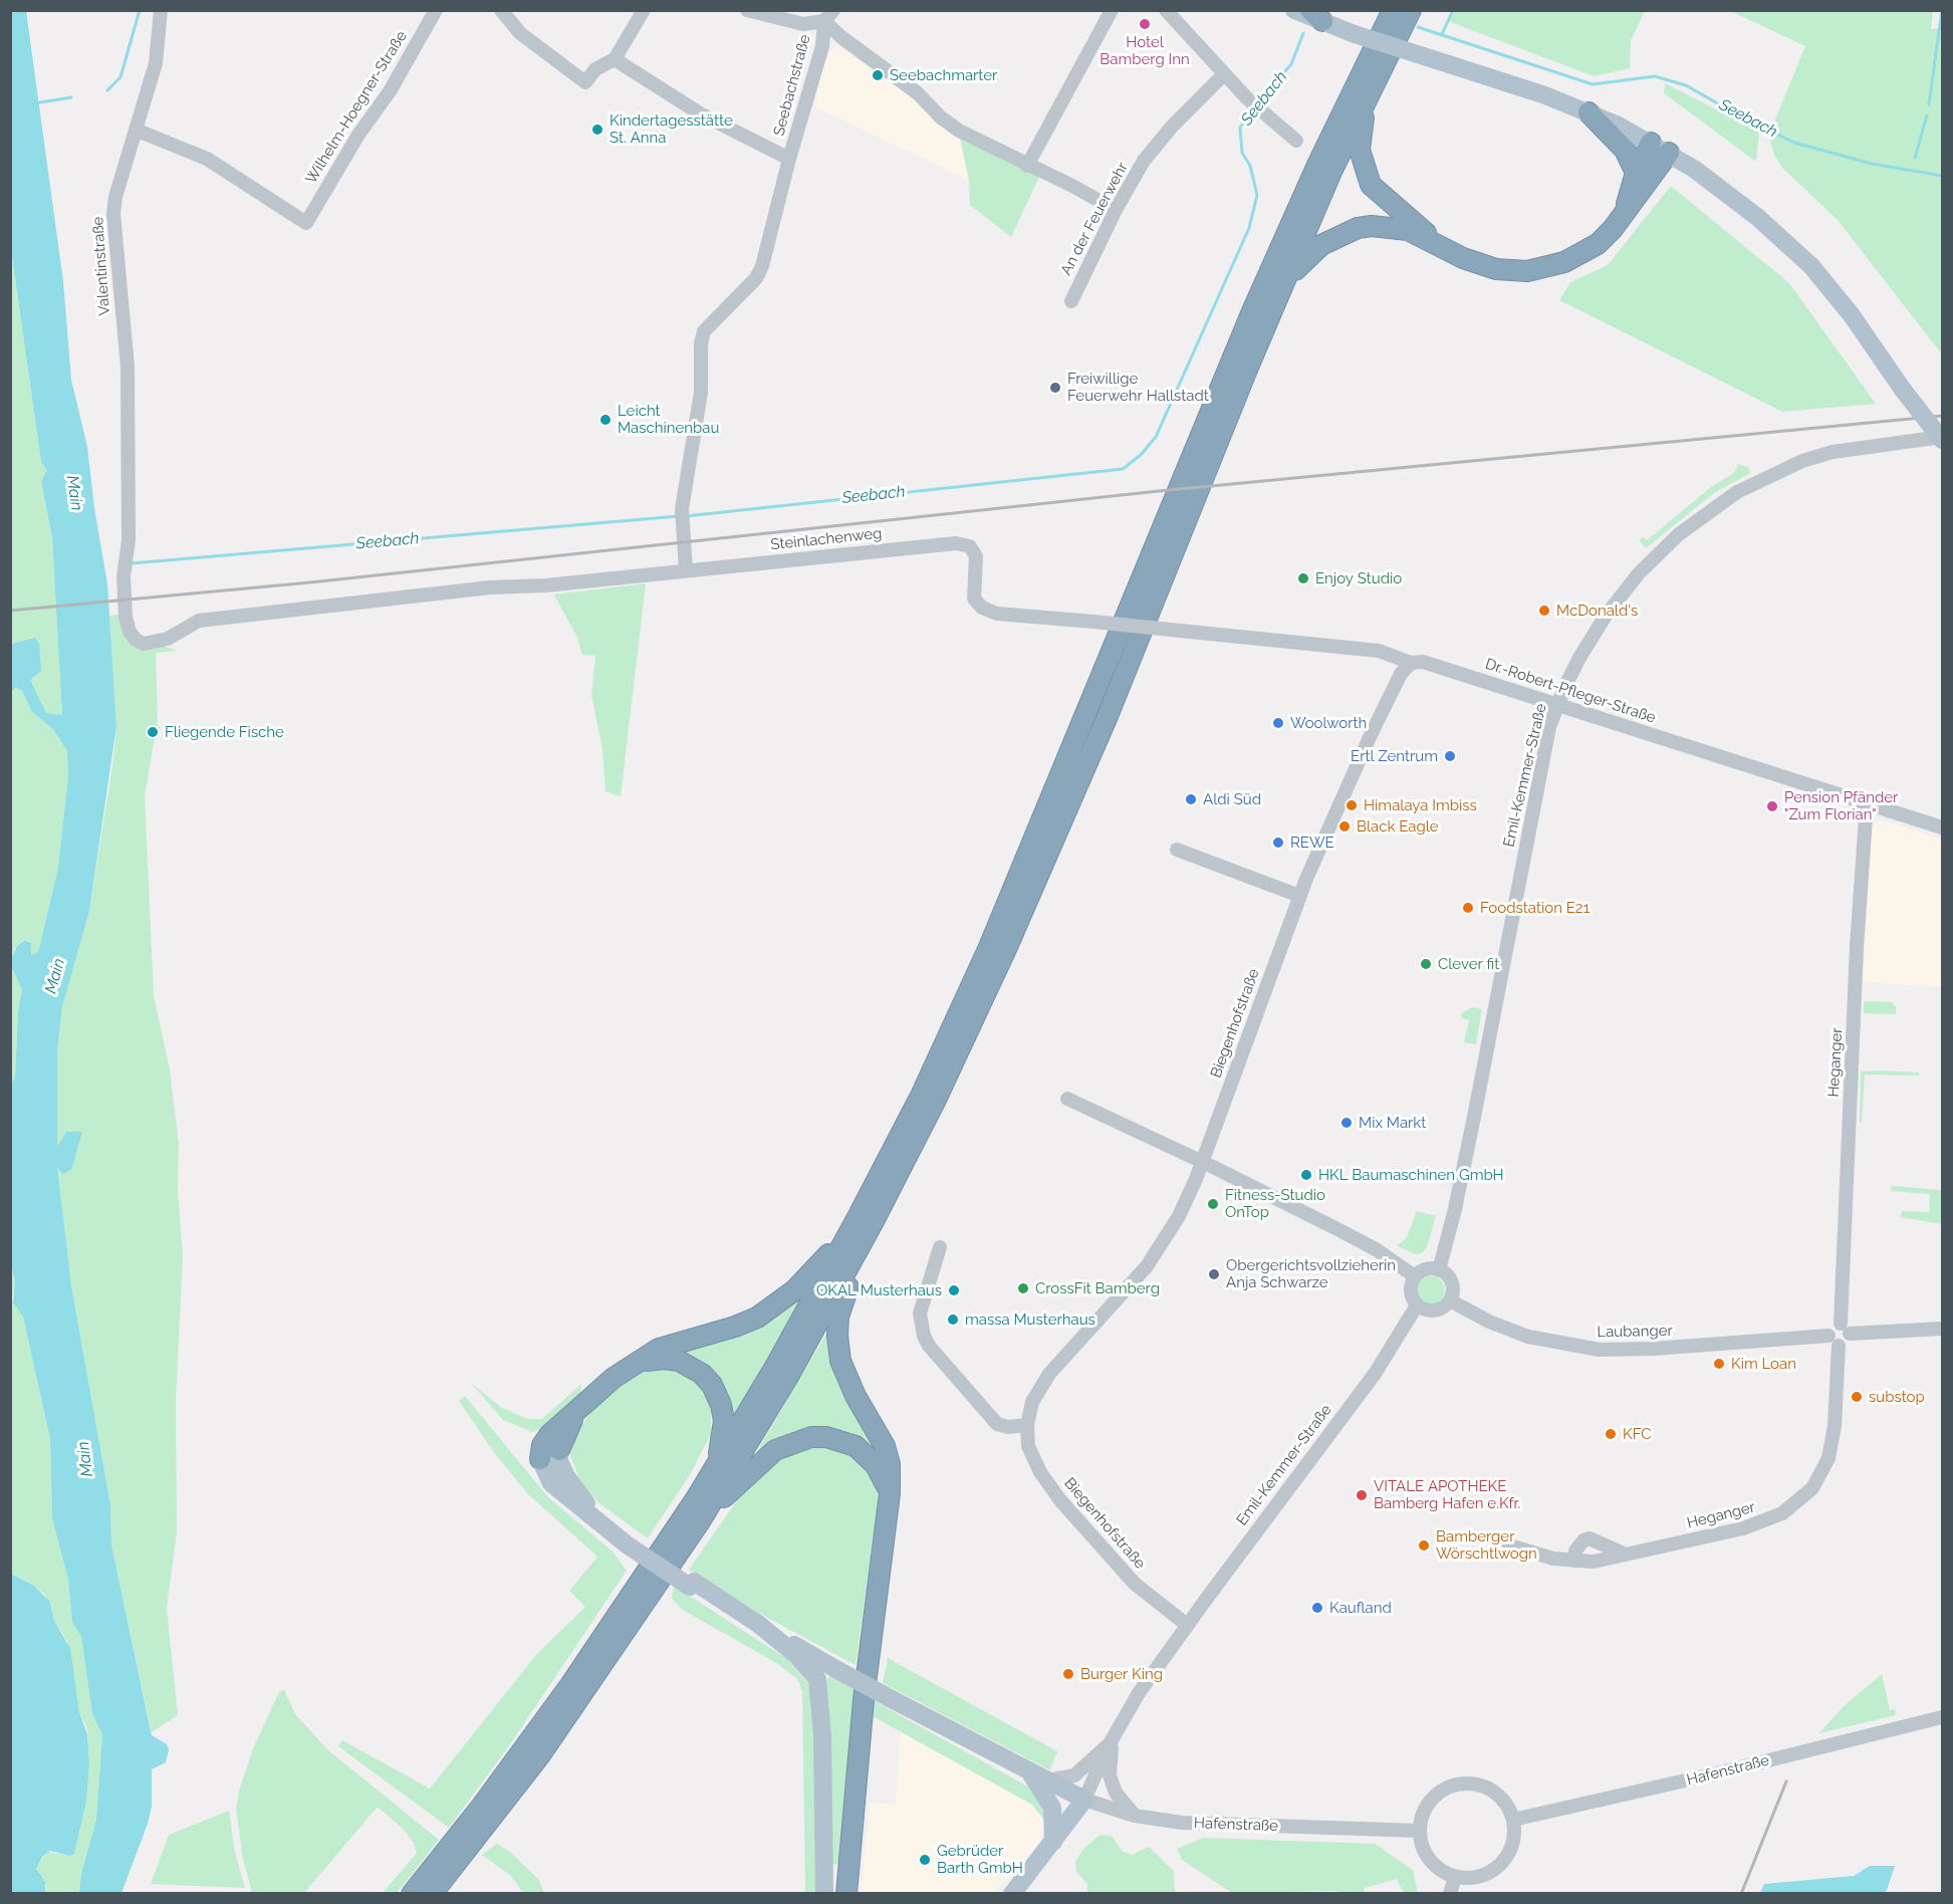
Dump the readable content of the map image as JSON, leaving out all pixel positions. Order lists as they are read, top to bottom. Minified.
{"streets":{"street":["Seebachstraße","Wilhelm-Hoegner-Straße","An der Feuerwehr","Valentinstraße","Steinlachenweg","Dr.-Robert-Pfleger-Straße","Emil-Kemmer-Straße","Biegenhofstraße","Heganger","Laubanger","Hafenstraße"]},"crossings":[["Seebachstraße","Valentinstraße"],["Seebachstraße","Steinlachenweg"],["Wilhelm-Hoegner-Straße","Valentinstraße"],["Valentinstraße","Steinlachenweg"],["Steinlachenweg","Dr.-Robert-Pfleger-Straße"],["Dr.-Robert-Pfleger-Straße","Emil-Kemmer-Straße"],["Dr.-Robert-Pfleger-Straße","Biegenhofstraße"],["Dr.-Robert-Pfleger-Straße","Heganger"],["Emil-Kemmer-Straße","Biegenhofstraße"],["Emil-Kemmer-Straße","Laubanger"],["Heganger","Laubanger"]],"water":["Seebach","Main"],"places":["Hotel Bamberg Inn","Seebachmarter","Kindertagesstätte St. Anna","Freiwillige Feuerwehr Hallstadt","Leicht Maschinenbau","Enjoy Studio","McDonald's","Woolworth","Fliegende Fische","Ertl Zentrum","Aldi Süd","Himalaya Imbiss","Pension Pfänder \"Zum Florian\"","Black Eagle","REWE","Foodstation E21","Clever fit","Mix Markt","HKL Baumaschinen GmbH","Fitness-Studio OnTop","Obergerichtsvollzieherin Anja Schwarze","CrossFit Bamberg","OKAL Musterhaus","massa Musterhaus","Kim Loan","substop","KFC","VITALE APOTHEKE Bamberg Hafen e.Kfr.","Bamberger Wörschtlwogn","Kaufland","Burger King","Gebrüder Barth GmbH"]}
